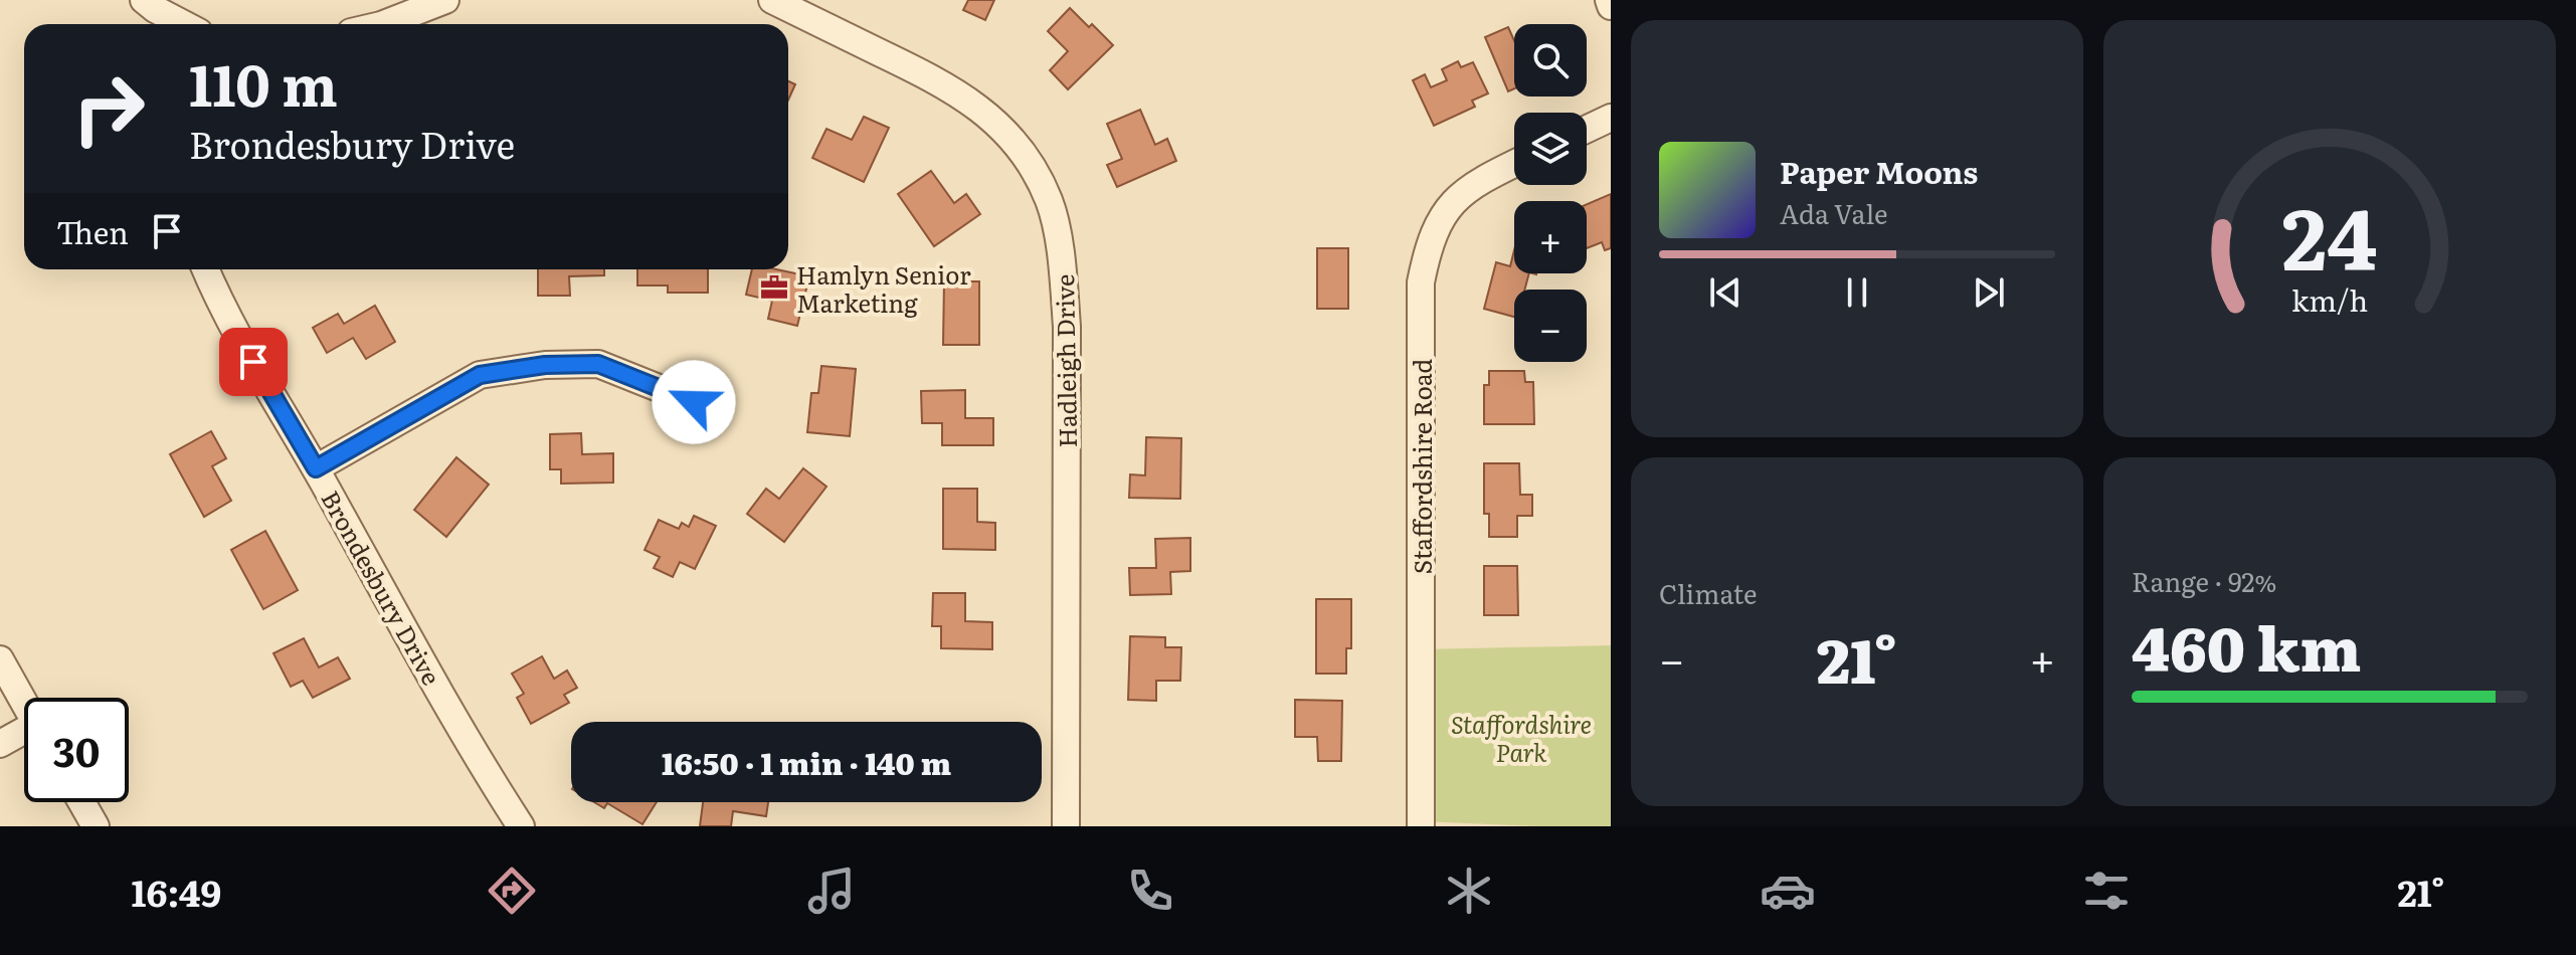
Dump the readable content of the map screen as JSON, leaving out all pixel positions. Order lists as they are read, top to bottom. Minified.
{"streets":{"street":["Hadleigh Drive","Staffordshire Road","Brondesbury Drive"]},"parks":["Staffordshire Park"],"places":{"office":["Hamlyn Senior Marketing"]},"page":{"map_buttons":["+","−"],"turn":["110 m","Brondesbury Drive"],"song":["Paper Moons","Ada Vale"],"then":"Then","tile":["Climate",["Range · 92%","460 km"]],"heat":["−","21°","+"],"limit":"30","trip":"16:50 · 1 min · 140 m","tabs":["16:49","21°"],"gauge":["24","km/h"]}}
